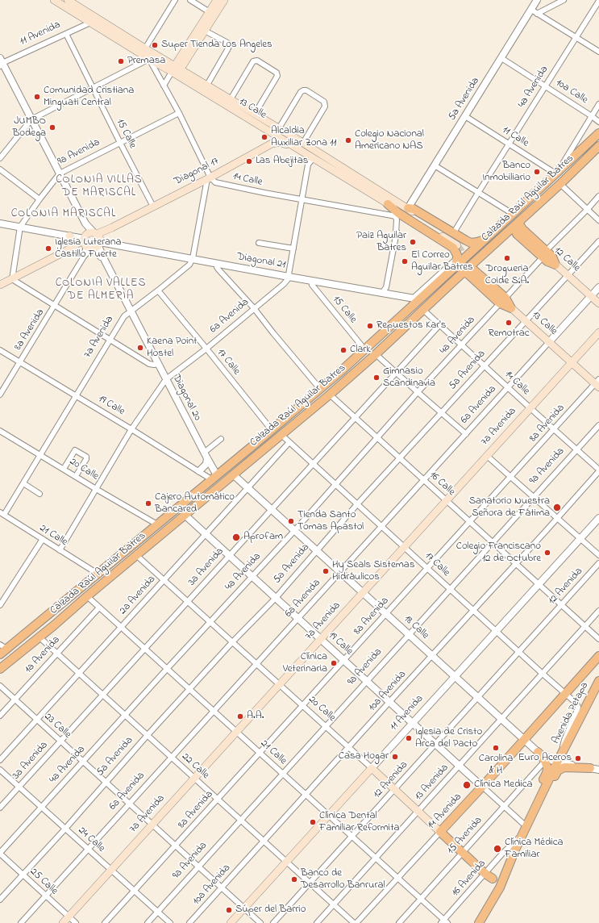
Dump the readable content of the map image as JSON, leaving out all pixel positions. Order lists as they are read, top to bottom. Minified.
{"streets":{"main road":["11 Avenida","13 Calle","Diagonal 17","Calzada Raúl Aguilar Batres","12 Calle","7a Avenida","20 Calle","Avenida Petapa","14 Avenida"],"street":["4a Avenida","10a Calle","5a Avenida","15 Calle","11 Calle","9a Avenida","14 Calle","Diagonal 21","6a Avenida","8a Avenida","17 Calle","Diagonal 20","19 Calle","16 Calle","21 Calle","3a Avenida","12 Avenida","2a Avenida","18 Calle","1a Avenida","10a Avenida","23 Calle","22 Calle","13 Avenida","15 Avenida","24 Calle","16 Avenida","25 Calle"]},"crossings":[["11 Avenida","13 Calle"],["11 Avenida","15 Calle"],["11 Avenida","17 Calle"],["11 Avenida","Diagonal 20"],["11 Avenida","19 Calle"],["11 Avenida","20 Calle"],["11 Avenida","16 Calle"],["11 Avenida","21 Calle"],["11 Avenida","18 Calle"],["11 Avenida","23 Calle"],["11 Avenida","22 Calle"],["4a Avenida","10a Calle"],["4a Avenida","11 Calle"],["4a Avenida","14 Calle"],["4a Avenida","17 Calle"],["4a Avenida","19 Calle"],["4a Avenida","20 Calle"],["4a Avenida","16 Calle"],["4a Avenida","21 Calle"],["4a Avenida","18 Calle"],["4a Avenida","23 Calle"],["4a Avenida","22 Calle"],["4a Avenida","24 Calle"],["4a Avenida","25 Calle"],["10a Calle","5a Avenida"],["5a Avenida","13 Calle"],["5a Avenida","11 Calle"],["5a Avenida","14 Calle"],["5a Avenida","12 Calle"],["5a Avenida","17 Calle"],["5a Avenida","19 Calle"],["5a Avenida","20 Calle"],["5a Avenida","16 Calle"],["5a Avenida","21 Calle"],["5a Avenida","18 Calle"],["5a Avenida","23 Calle"],["5a Avenida","22 Calle"],["5a Avenida","24 Calle"],["5a Avenida","25 Calle"],["13 Calle","Diagonal 17"],["13 Calle","6a Avenida"],["13 Calle","8a Avenida"],["13 Calle","7a Avenida"],["15 Calle","9a Avenida"],["15 Calle","Diagonal 17"],["15 Calle","Calzada Raúl Aguilar Batres"],["15 Calle","Diagonal 21"],["11 Calle","Calzada Raúl Aguilar Batres"],["9a Avenida","Diagonal 17"],["9a Avenida","14 Calle"],["9a Avenida","Diagonal 21"],["9a Avenida","17 Calle"],["9a Avenida","Diagonal 20"],["9a Avenida","19 Calle"],["9a Avenida","20 Calle"],["9a Avenida","16 Calle"],["9a Avenida","21 Calle"],["9a Avenida","18 Calle"],["9a Avenida","23 Calle"],["9a Avenida","22 Calle"],["9a Avenida","24 Calle"],["Diagonal 17","14 Calle"],["Diagonal 17","Diagonal 21"],["Diagonal 17","8a Avenida"],["Diagonal 17","Diagonal 20"],["14 Calle","Calzada Raúl Aguilar Batres"],["14 Calle","6a Avenida"],["14 Calle","8a Avenida"],["14 Calle","7a Avenida"],["14 Calle","3a Avenida"],["14 Calle","10a Avenida"],["Calzada Raúl Aguilar Batres","12 Calle"],["Calzada Raúl Aguilar Batres","Diagonal 21"],["Calzada Raúl Aguilar Batres","17 Calle"],["Calzada Raúl Aguilar Batres","Diagonal 20"],["Calzada Raúl Aguilar Batres","19 Calle"],["Calzada Raúl Aguilar Batres","20 Calle"],["Calzada Raúl Aguilar Batres","16 Calle"],["Calzada Raúl Aguilar Batres","21 Calle"],["Calzada Raúl Aguilar Batres","18 Calle"],["Calzada Raúl Aguilar Batres","22 Calle"],["12 Calle","6a Avenida"],["Diagonal 21","6a Avenida"],["Diagonal 21","8a Avenida"],["Diagonal 21","7a Avenida"],["Diagonal 21","Diagonal 20"],["6a Avenida","17 Calle"],["6a Avenida","Diagonal 20"],["6a Avenida","19 Calle"],["6a Avenida","20 Calle"],["6a Avenida","16 Calle"],["6a Avenida","21 Calle"],["6a Avenida","18 Calle"],["6a Avenida","23 Calle"],["6a Avenida","22 Calle"],["6a Avenida","24 Calle"],["6a Avenida","25 Calle"],["8a Avenida","17 Calle"],["8a Avenida","Diagonal 20"],["8a Avenida","19 Calle"],["8a Avenida","20 Calle"],["8a Avenida","16 Calle"],["8a Avenida","21 Calle"],["8a Avenida","18 Calle"],["8a Avenida","23 Calle"],["8a Avenida","22 Calle"],["8a Avenida","24 Calle"],["7a Avenida","17 Calle"],["7a Avenida","Diagonal 20"],["7a Avenida","19 Calle"],["7a Avenida","20 Calle"],["7a Avenida","16 Calle"],["7a Avenida","21 Calle"],["7a Avenida","18 Calle"],["7a Avenida","23 Calle"],["7a Avenida","22 Calle"],["7a Avenida","24 Calle"],["7a Avenida","25 Calle"],["17 Calle","3a Avenida"],["17 Calle","12 Avenida"],["17 Calle","2a Avenida"],["17 Calle","10a Avenida"],["17 Calle","Avenida Petapa"],["17 Calle","13 Avenida"],["17 Calle","14 Avenida"],["Diagonal 20","19 Calle"],["19 Calle","3a Avenida"],["19 Calle","12 Avenida"],["19 Calle","2a Avenida"],["19 Calle","10a Avenida"],["19 Calle","Avenida Petapa"],["19 Calle","13 Avenida"],["19 Calle","14 Avenida"],["19 Calle","15 Avenida"],["20 Calle","3a Avenida"],["20 Calle","12 Avenida"],["20 Calle","2a Avenida"],["20 Calle","10a Avenida"],["20 Calle","13 Avenida"],["20 Calle","14 Avenida"],["20 Calle","15 Avenida"],["20 Calle","16 Avenida"],["16 Calle","3a Avenida"],["16 Calle","12 Avenida"],["16 Calle","10a Avenida"],["16 Calle","13 Avenida"],["21 Calle","3a Avenida"],["21 Calle","12 Avenida"],["21 Calle","2a Avenida"],["21 Calle","1a Avenida"],["21 Calle","10a Avenida"],["21 Calle","13 Avenida"],["21 Calle","14 Avenida"],["21 Calle","15 Avenida"],["21 Calle","16 Avenida"],["3a Avenida","18 Calle"],["3a Avenida","23 Calle"],["3a Avenida","22 Calle"],["3a Avenida","24 Calle"],["12 Avenida","18 Calle"],["12 Avenida","22 Calle"],["2a Avenida","18 Calle"],["2a Avenida","23 Calle"],["2a Avenida","22 Calle"],["18 Calle","10a Avenida"],["18 Calle","Avenida Petapa"],["18 Calle","13 Avenida"],["18 Calle","14 Avenida"],["1a Avenida","23 Calle"],["1a Avenida","22 Calle"],["10a Avenida","23 Calle"],["10a Avenida","22 Calle"],["Avenida Petapa","16 Avenida"],["22 Calle","13 Avenida"]],"districts":["COLONIA VILLAS DE MARISCAL","COLONIA MARISCAL","COLONIA VALLES DE ALMERIA"],"places":["Super Tienda Los Angeles","Premasa","Comunidad Cristiana Minguati Central","JUMBO Bodega","Alcaldia Auxiliar Zona 11","Colegio Nacional Americano NAS","Las Abejitas","Banco Inmobiliario","Paiz Aguilar Batres","Iglesia Luterana Castillo Fuerte","Drogueria Coide S.A.","El Correo Aguilar Batres","Remotrac","Repuestos Kar's","Kaena Point Hostel","Clark","Gimnasio Scandinavia","Cajero Automático Bancared","Sanatorio Nuestra Señora de Fátima","Tienda Santo Tomas Apastol","Aprofam","Colegio Franciscano 12 de Octubre","Hy Seals Sistemas Hidráulicos","Clínica Veterinaria","A.A.","Iglesia de Cristo Arca del Pacto","Carolina & H","Casa Hogar","Euro Aceros","Clínica Medica","Clínica Dental Familiar Reformita","Clínica Médica Familiar","Banco de Desarrollo Banrural","Súper del Barrio"]}
